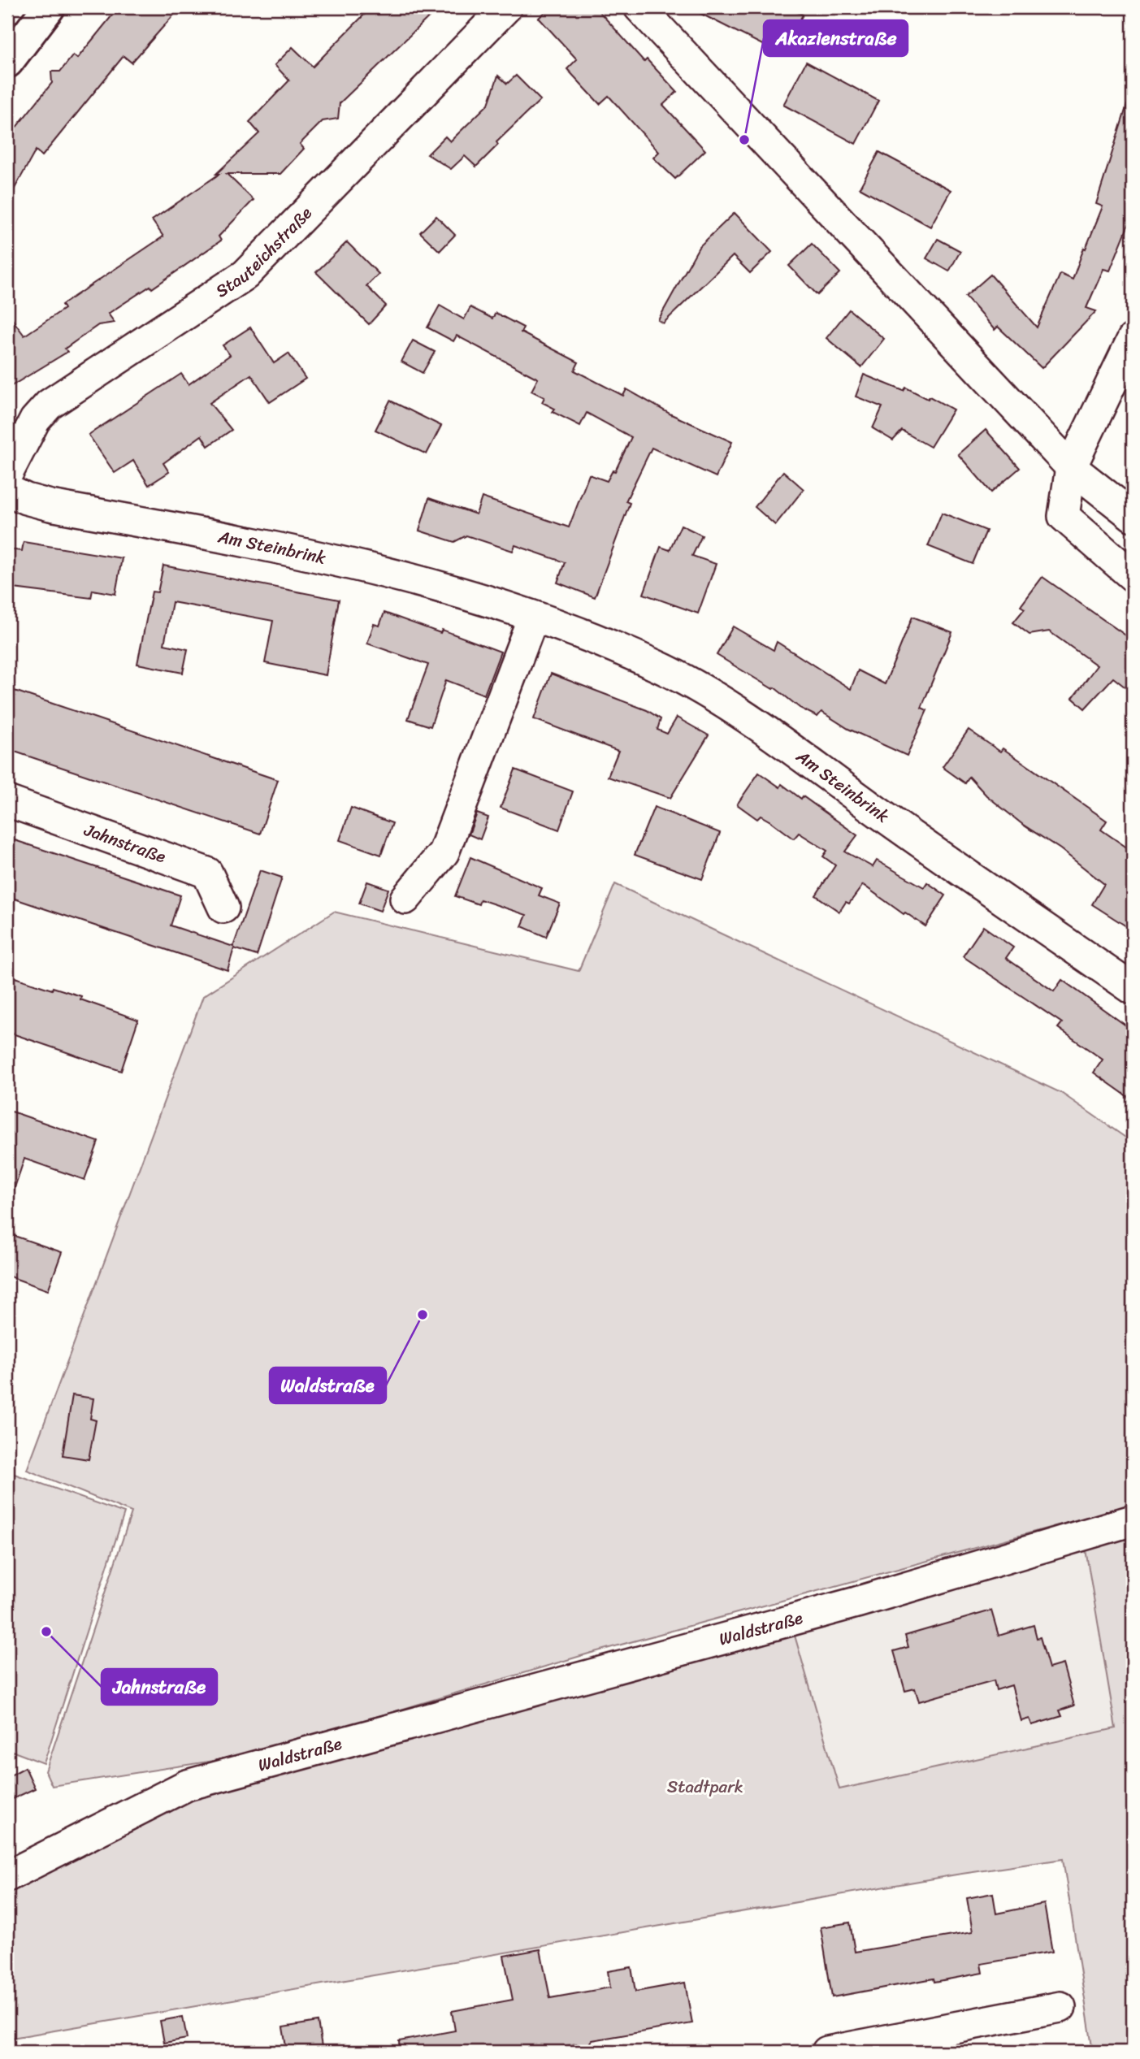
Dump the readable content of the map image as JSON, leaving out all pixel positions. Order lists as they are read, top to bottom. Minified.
{"streets":{"street":["Stauteichstraße","Am Steinbrink","Jahnstraße","Waldstraße"]},"parks":["Stadtpark"],"places":["Akazienstraße","Waldstraße","Jahnstraße"]}
